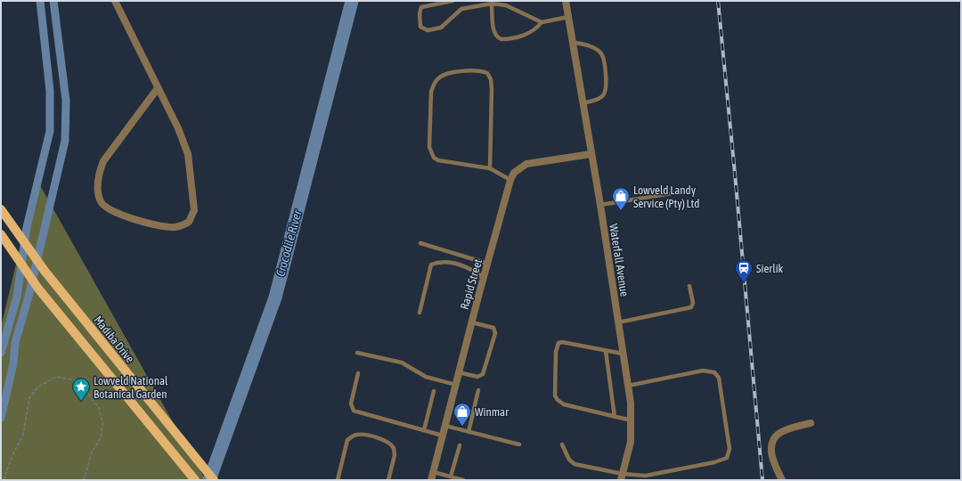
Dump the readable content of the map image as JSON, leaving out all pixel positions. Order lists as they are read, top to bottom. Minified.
{"streets":{"main road":["Madiba Drive"],"street":["Waterfall Avenue","Rapid Street"]},"crossings":[["Waterfall Avenue","Rapid Street"]],"water":["Crocodile River"],"places":{"shop":["Lowveld Landy Service (Pty) Ltd","Winmar"],"station":["Sierlik"],"place":["Lowveld National Botanical Garden"]}}
